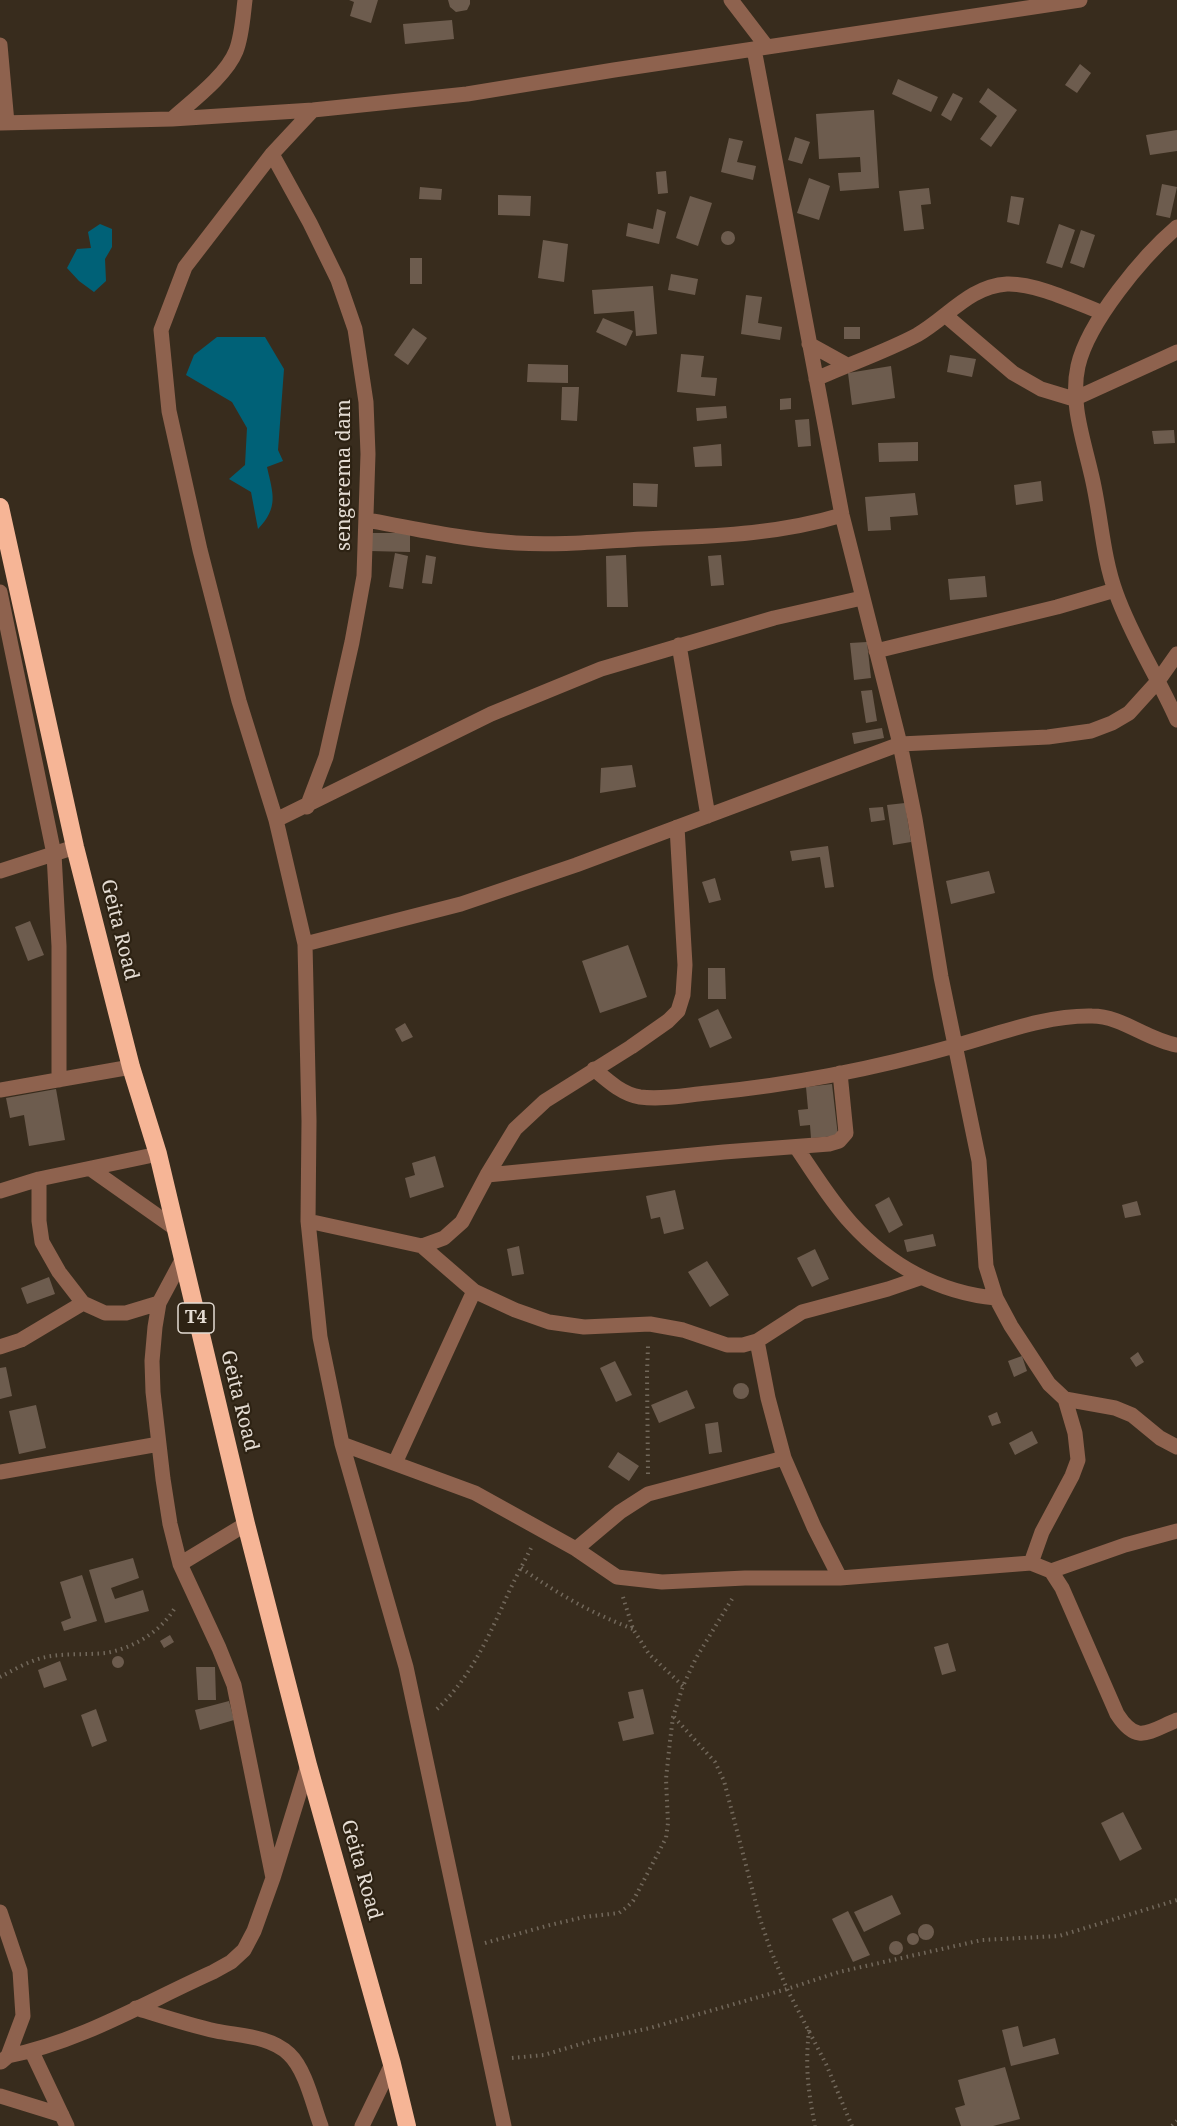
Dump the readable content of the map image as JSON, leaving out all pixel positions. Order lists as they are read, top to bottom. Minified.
{"streets":{"highway":["Geita Road","T4"],"street":["sengerema dam"]}}
